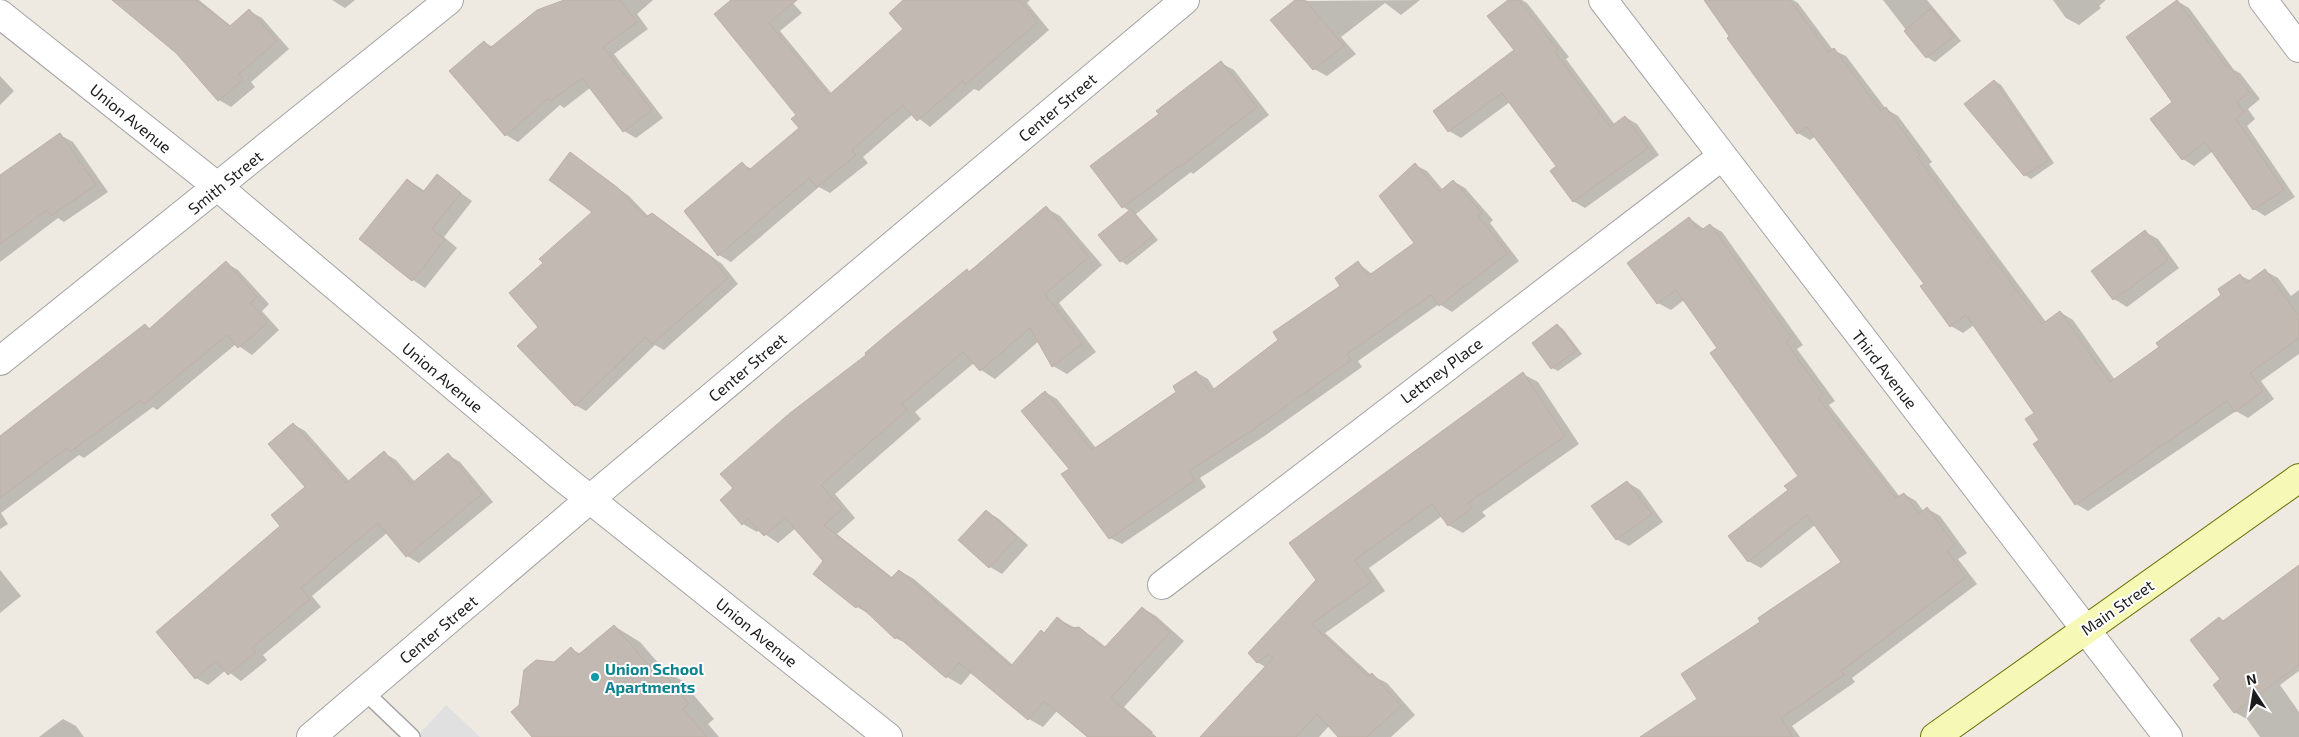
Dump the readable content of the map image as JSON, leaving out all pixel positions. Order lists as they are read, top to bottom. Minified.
{"streets":{"street":["Center Street","Union Avenue","Smith Street","Third Avenue","Lettney Place","Main Street"]},"crossings":[["Center Street","Union Avenue"],["Union Avenue","Smith Street"],["Third Avenue","Lettney Place"],["Third Avenue","Main Street"]],"places":["Union School Apartments"],"north":"top"}
